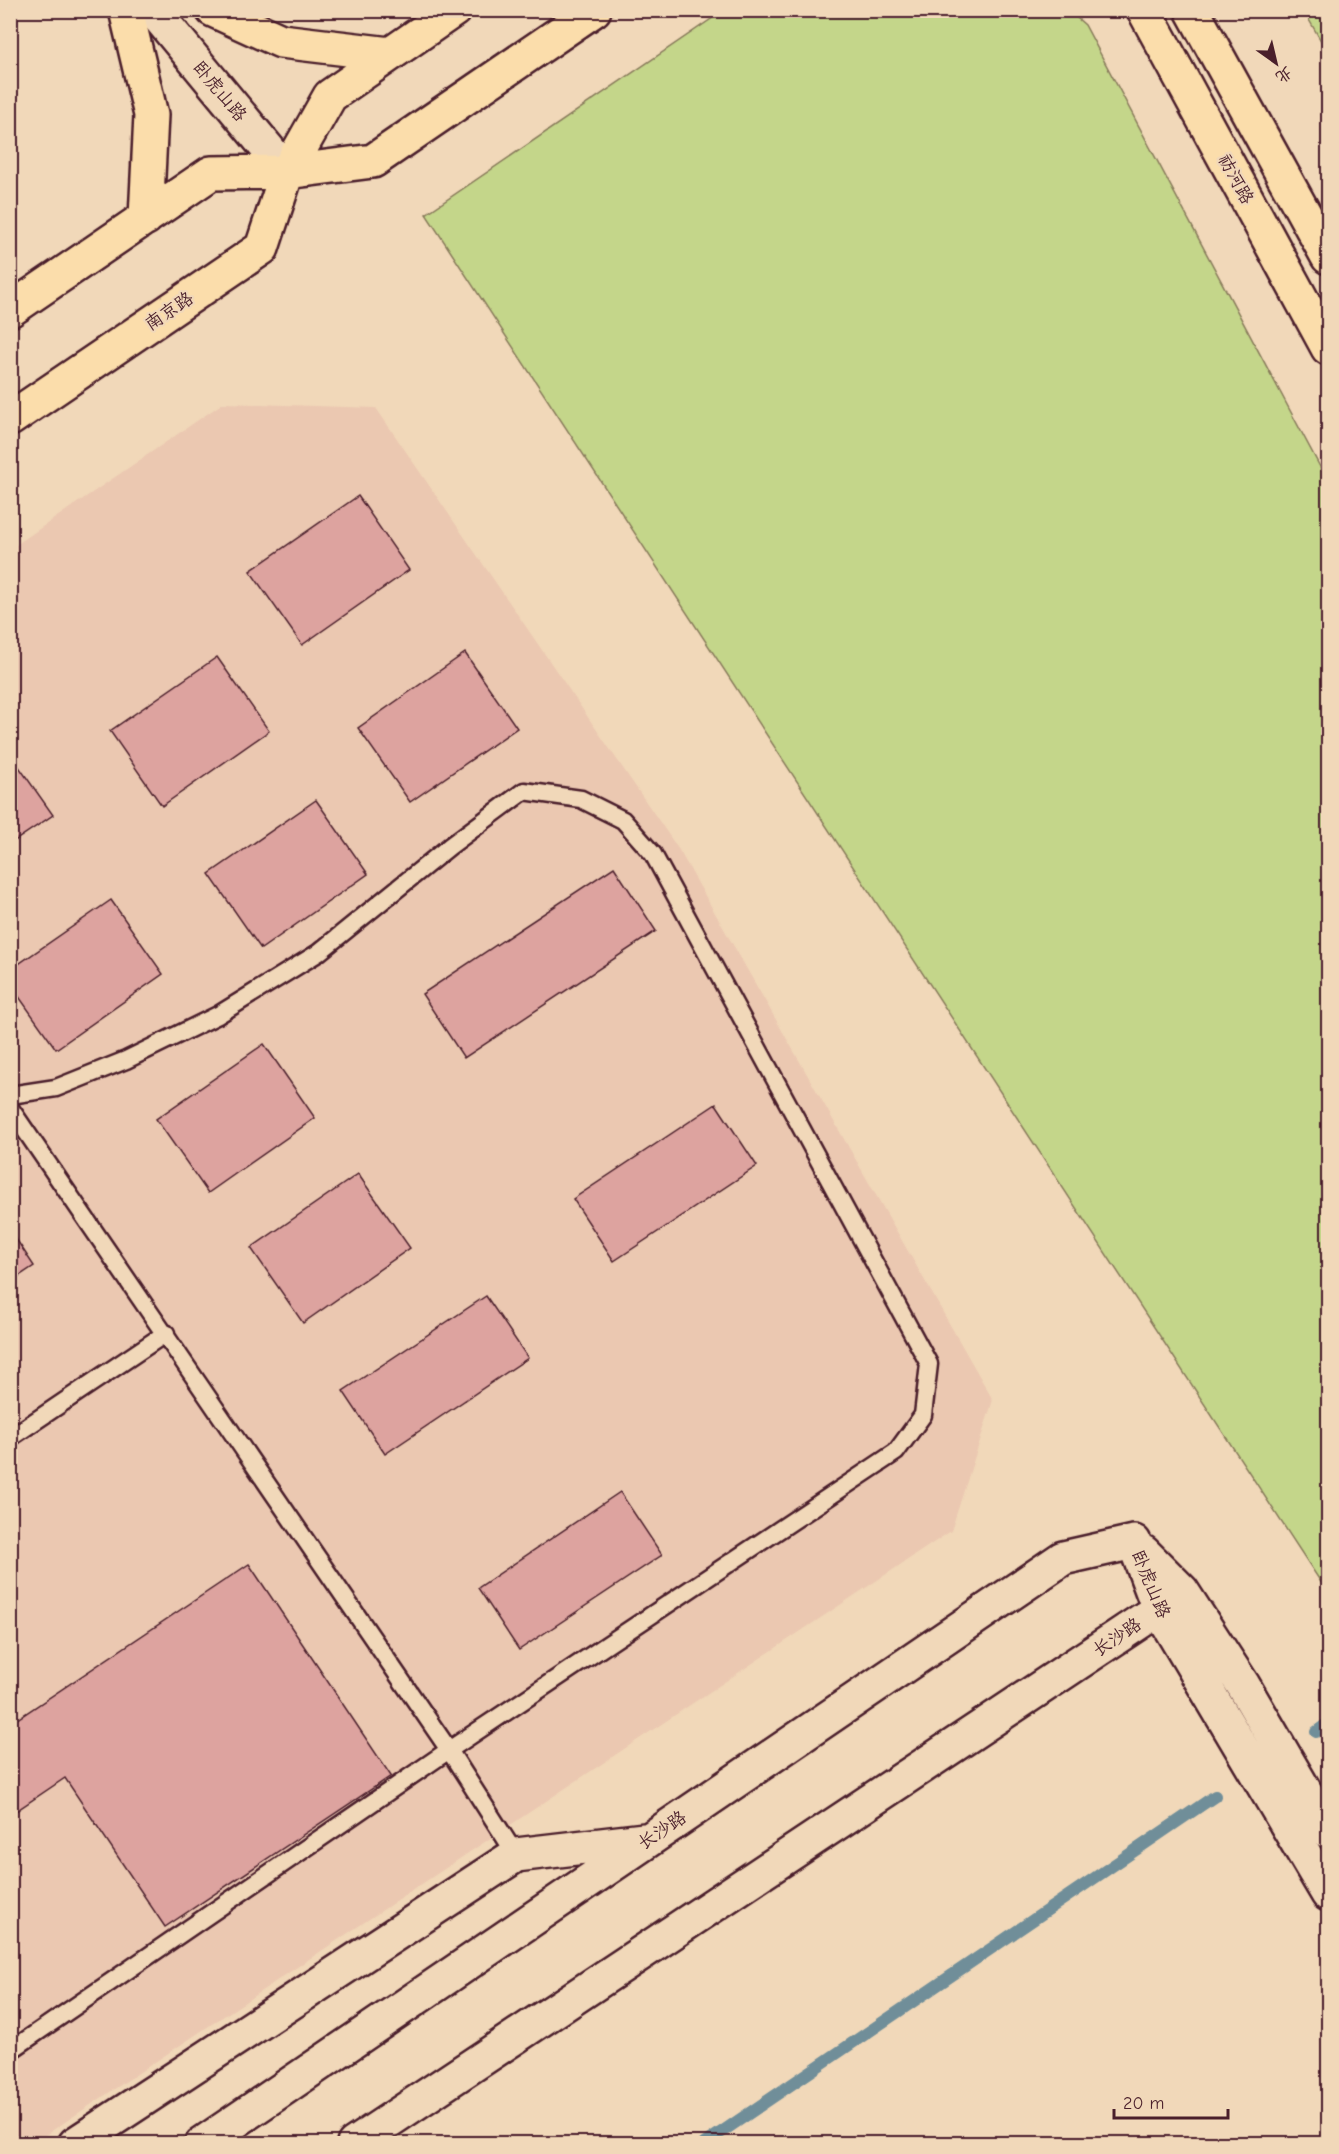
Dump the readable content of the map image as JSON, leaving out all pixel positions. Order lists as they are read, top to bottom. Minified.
{"streets":{"main road":["卧虎山路","祊河路","南京路","长沙路"]},"crossings":[["卧虎山路","南京路"],["卧虎山路","长沙路"]],"scale_bar":"20 m","north":"bottom right"}
